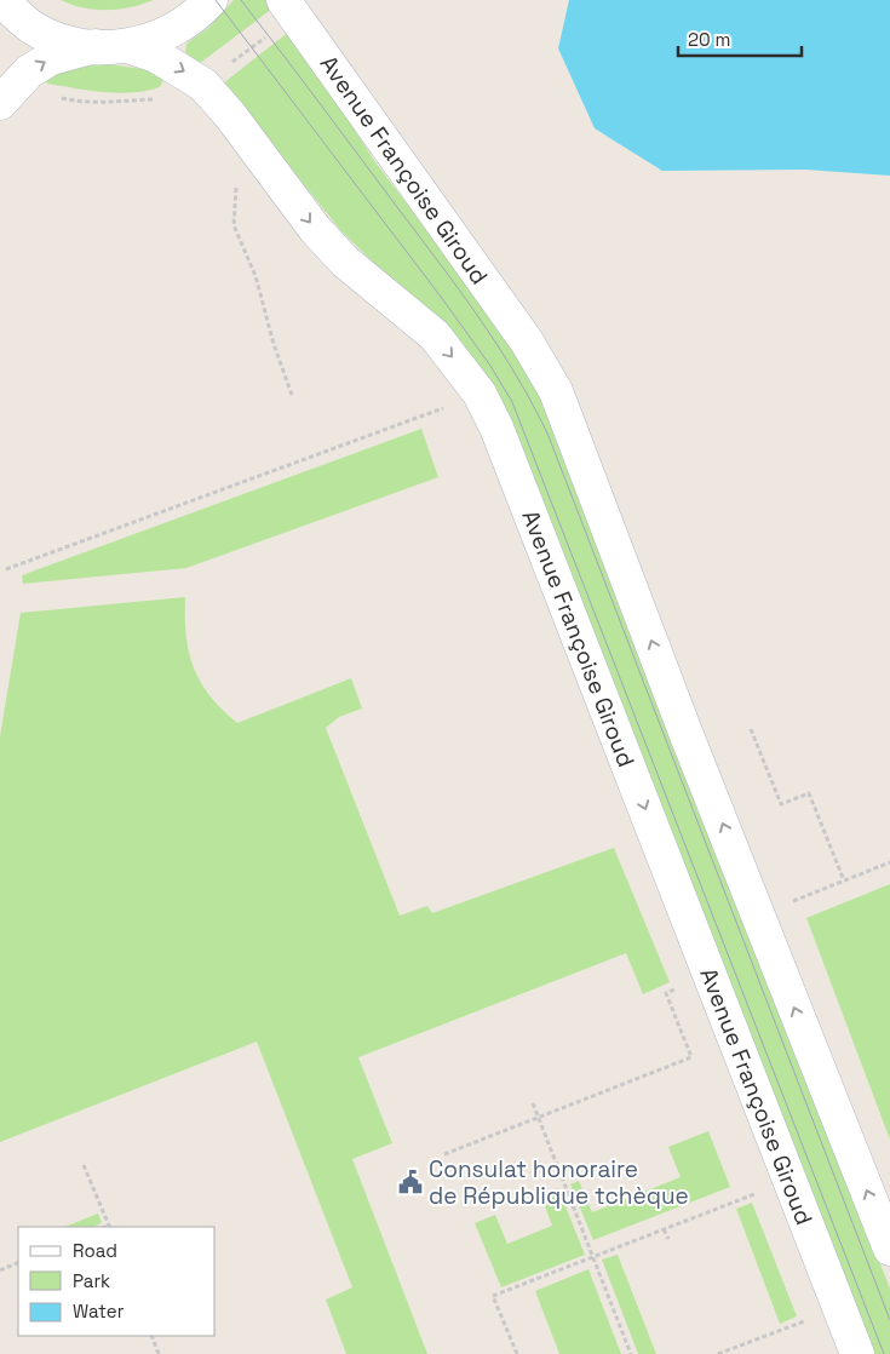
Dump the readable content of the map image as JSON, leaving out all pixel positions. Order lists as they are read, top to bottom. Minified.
{"streets":{"street":["Avenue Françoise Giroud"]},"places":{"public building":["Consulat honoraire de République tchèque"]},"legend":["Road","Park","Water"],"scale_bar":"20 m"}
